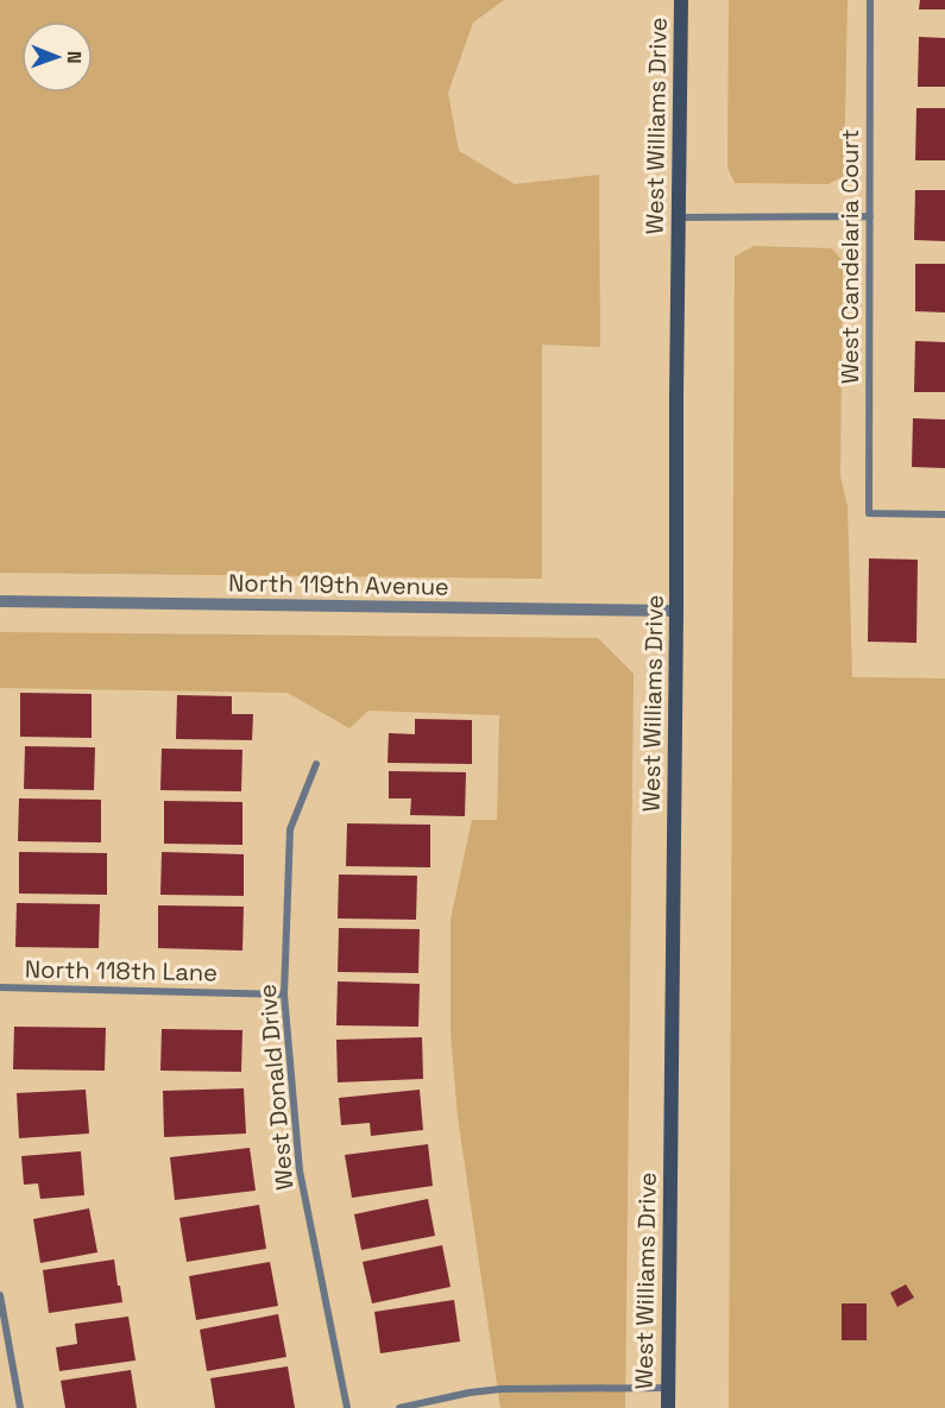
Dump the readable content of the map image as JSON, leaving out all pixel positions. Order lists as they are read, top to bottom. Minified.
{"streets":{"main road":["West Williams Drive"],"street":["West Candelaria Court","North 119th Avenue","North 118th Lane","West Donald Drive"]},"crossings":[["West Williams Drive","North 119th Avenue"],["North 118th Lane","West Donald Drive"]],"north":"right"}
